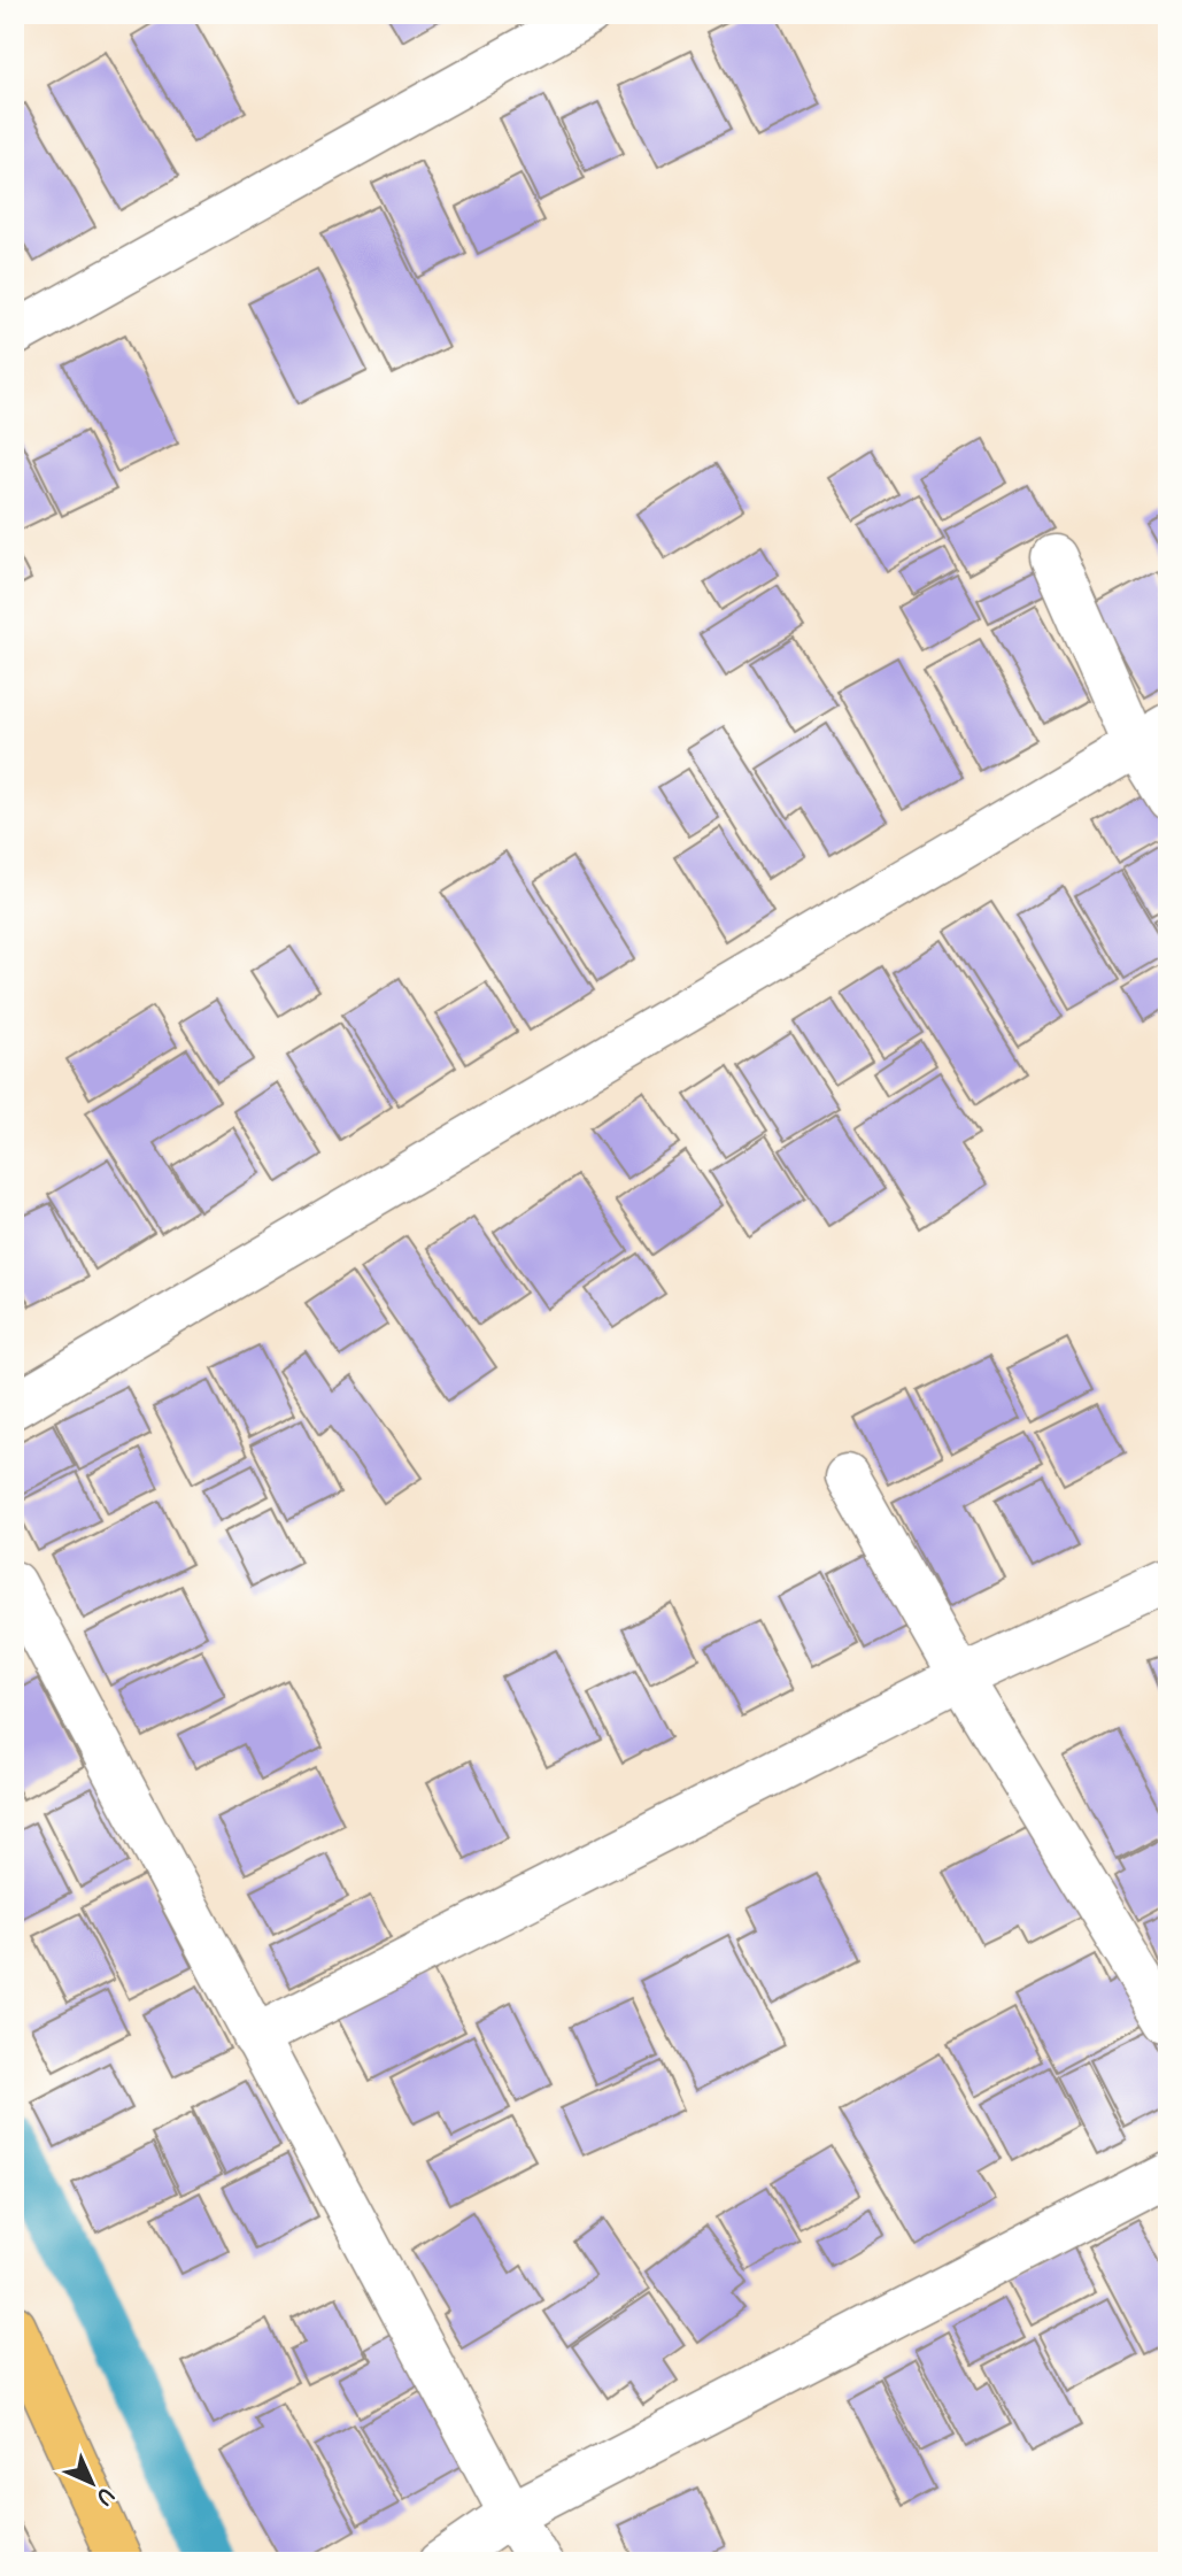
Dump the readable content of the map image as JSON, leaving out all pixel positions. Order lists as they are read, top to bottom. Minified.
{"north":"bottom right"}
